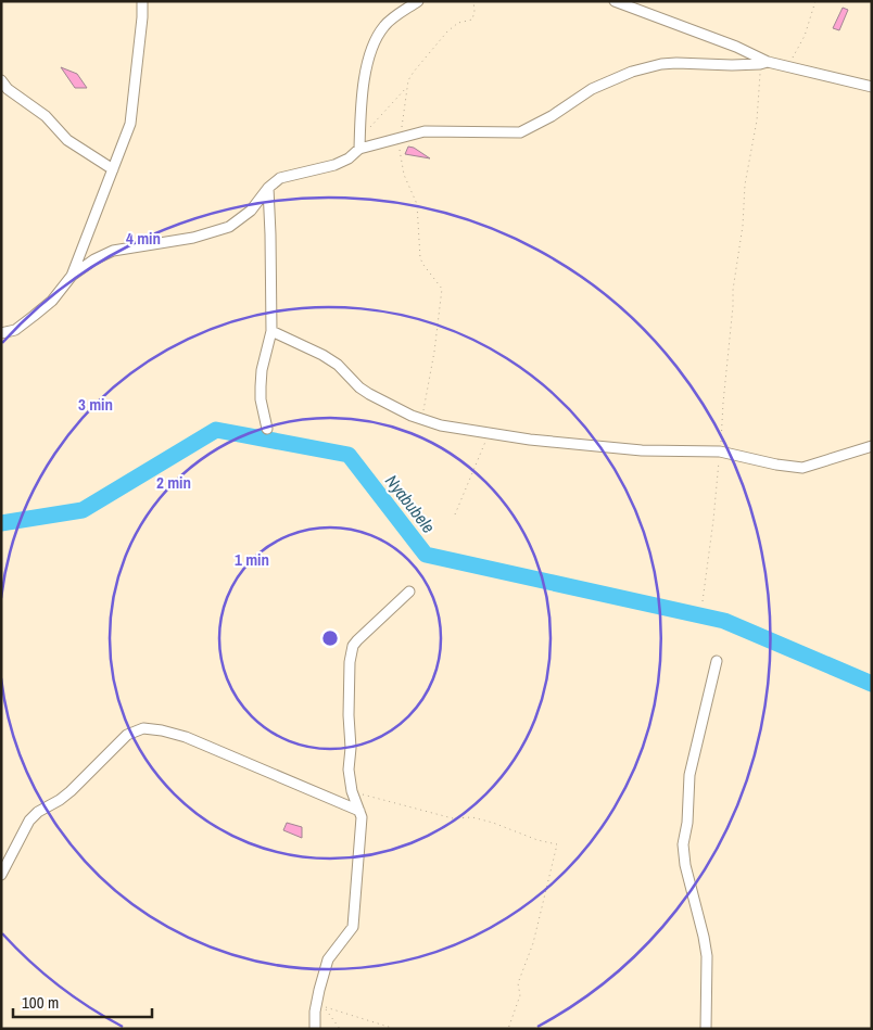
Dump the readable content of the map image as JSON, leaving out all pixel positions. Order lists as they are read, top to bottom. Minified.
{"water":["Nyabubele"],"scale_bar":"100 m","rings":["4 min","3 min","2 min","1 min"]}
